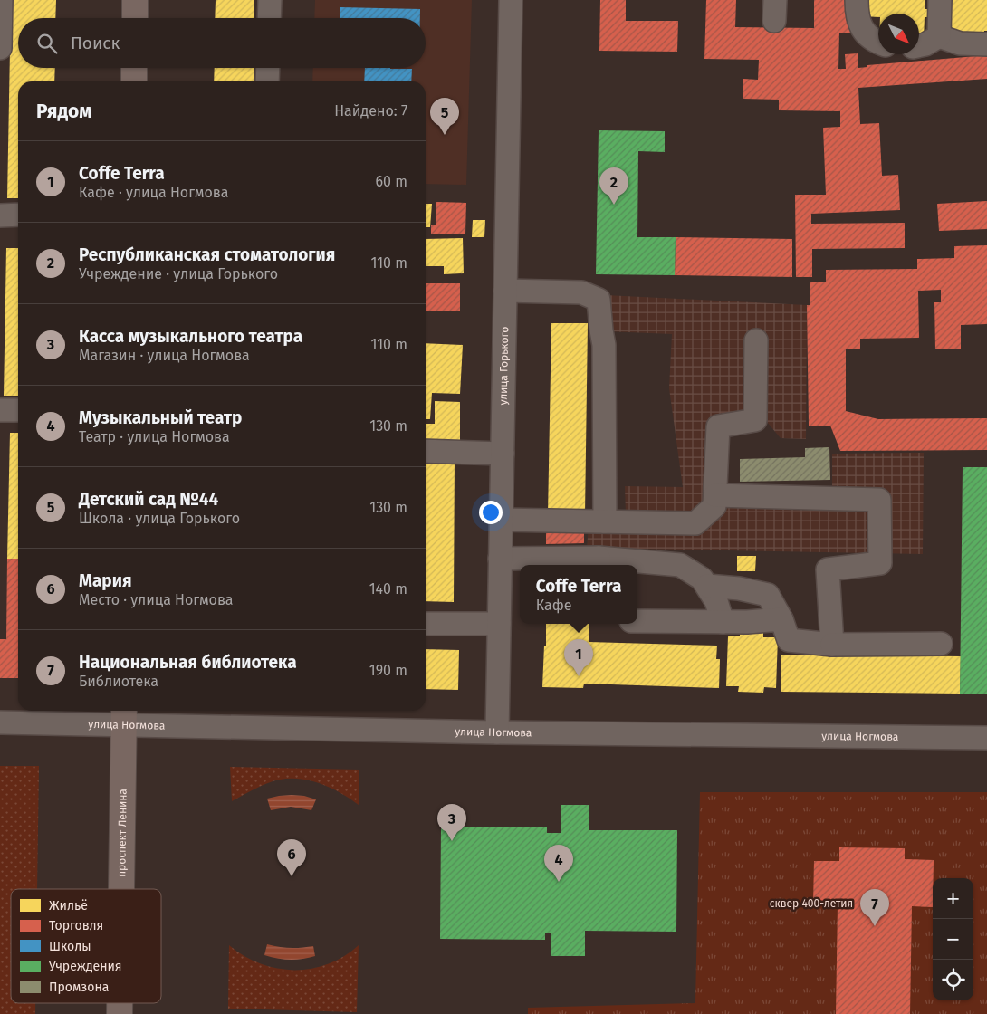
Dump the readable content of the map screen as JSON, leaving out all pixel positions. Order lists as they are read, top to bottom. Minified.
{"streets":{"main road":["проспект Ленина"],"street":["улица Горького","улица Ногмова"]},"crossings":[["улица Горького","улица Ногмова"],["улица Ногмова","проспект Ленина"]],"parks":["сквер 400-летия"],"legend":["Жильё","Торговля","Школы","Учреждения","Промзона"],"north":"bottom right","page":{"search":"Поиск","heading":["Рядом","Найдено: 7"],"pins":["5","2","1","3","6","4","7"],"list":[{"mark":"1","name":"Coffe Terra","note":"Кафе · улица Ногмова","value":"60 m"},{"mark":"2","name":"Республиканская стоматология","note":"Учреждение · улица Горького","value":"110 m"},{"mark":"3","name":"Касса музыкального театра","note":"Магазин · улица Ногмова","value":"110 m"},{"mark":"4","name":"Музыкальный театр","note":"Театр · улица Ногмова","value":"130 m"},{"mark":"5","name":"Детский сад №44","note":"Школа · улица Горького","value":"130 m"},{"mark":"6","name":"Мария","note":"Место · улица Ногмова","value":"140 m"},{"mark":"7","name":"Национальная библиотека","note":"Библиотека","value":"190 m"}],"popup":["Coffe Terra","Кафе"],"map_buttons":["+","−"]}}
